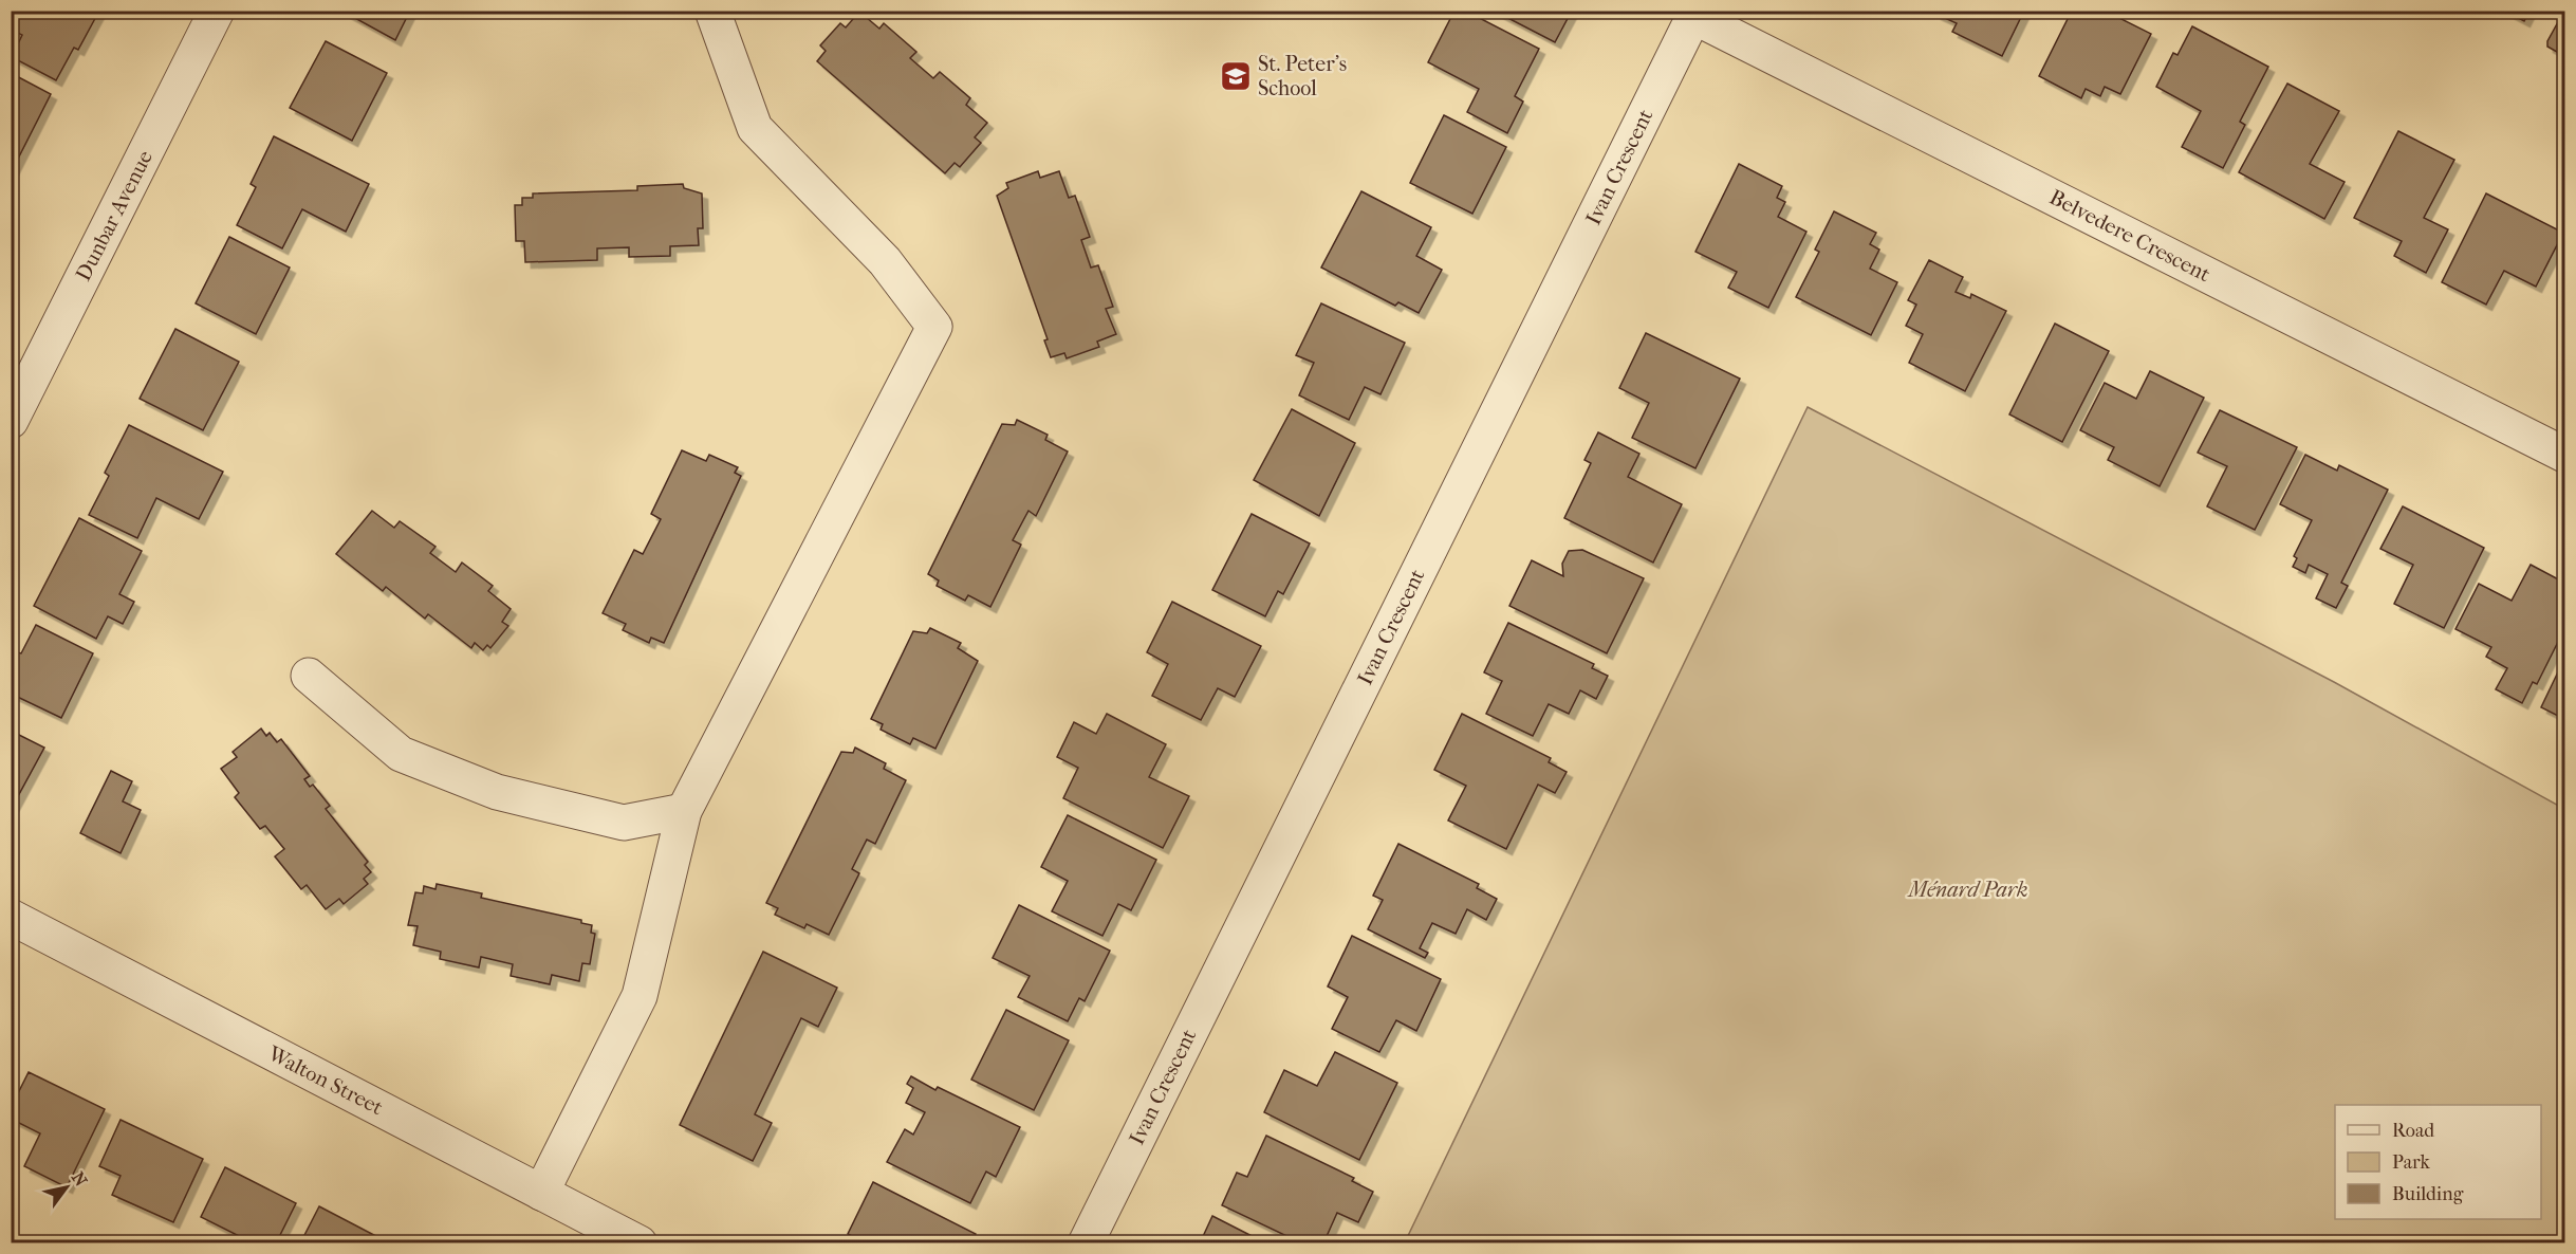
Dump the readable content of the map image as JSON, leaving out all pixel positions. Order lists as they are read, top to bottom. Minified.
{"streets":{"street":["Ivan Crescent","Dunbar Avenue","Belvedere Crescent","Walton Street"]},"crossings":[["Ivan Crescent","Belvedere Crescent"]],"parks":["Ménard Park"],"places":{"school or university":["St. Peter's School"]},"legend":["Road","Park","Building"],"north":"top right"}
